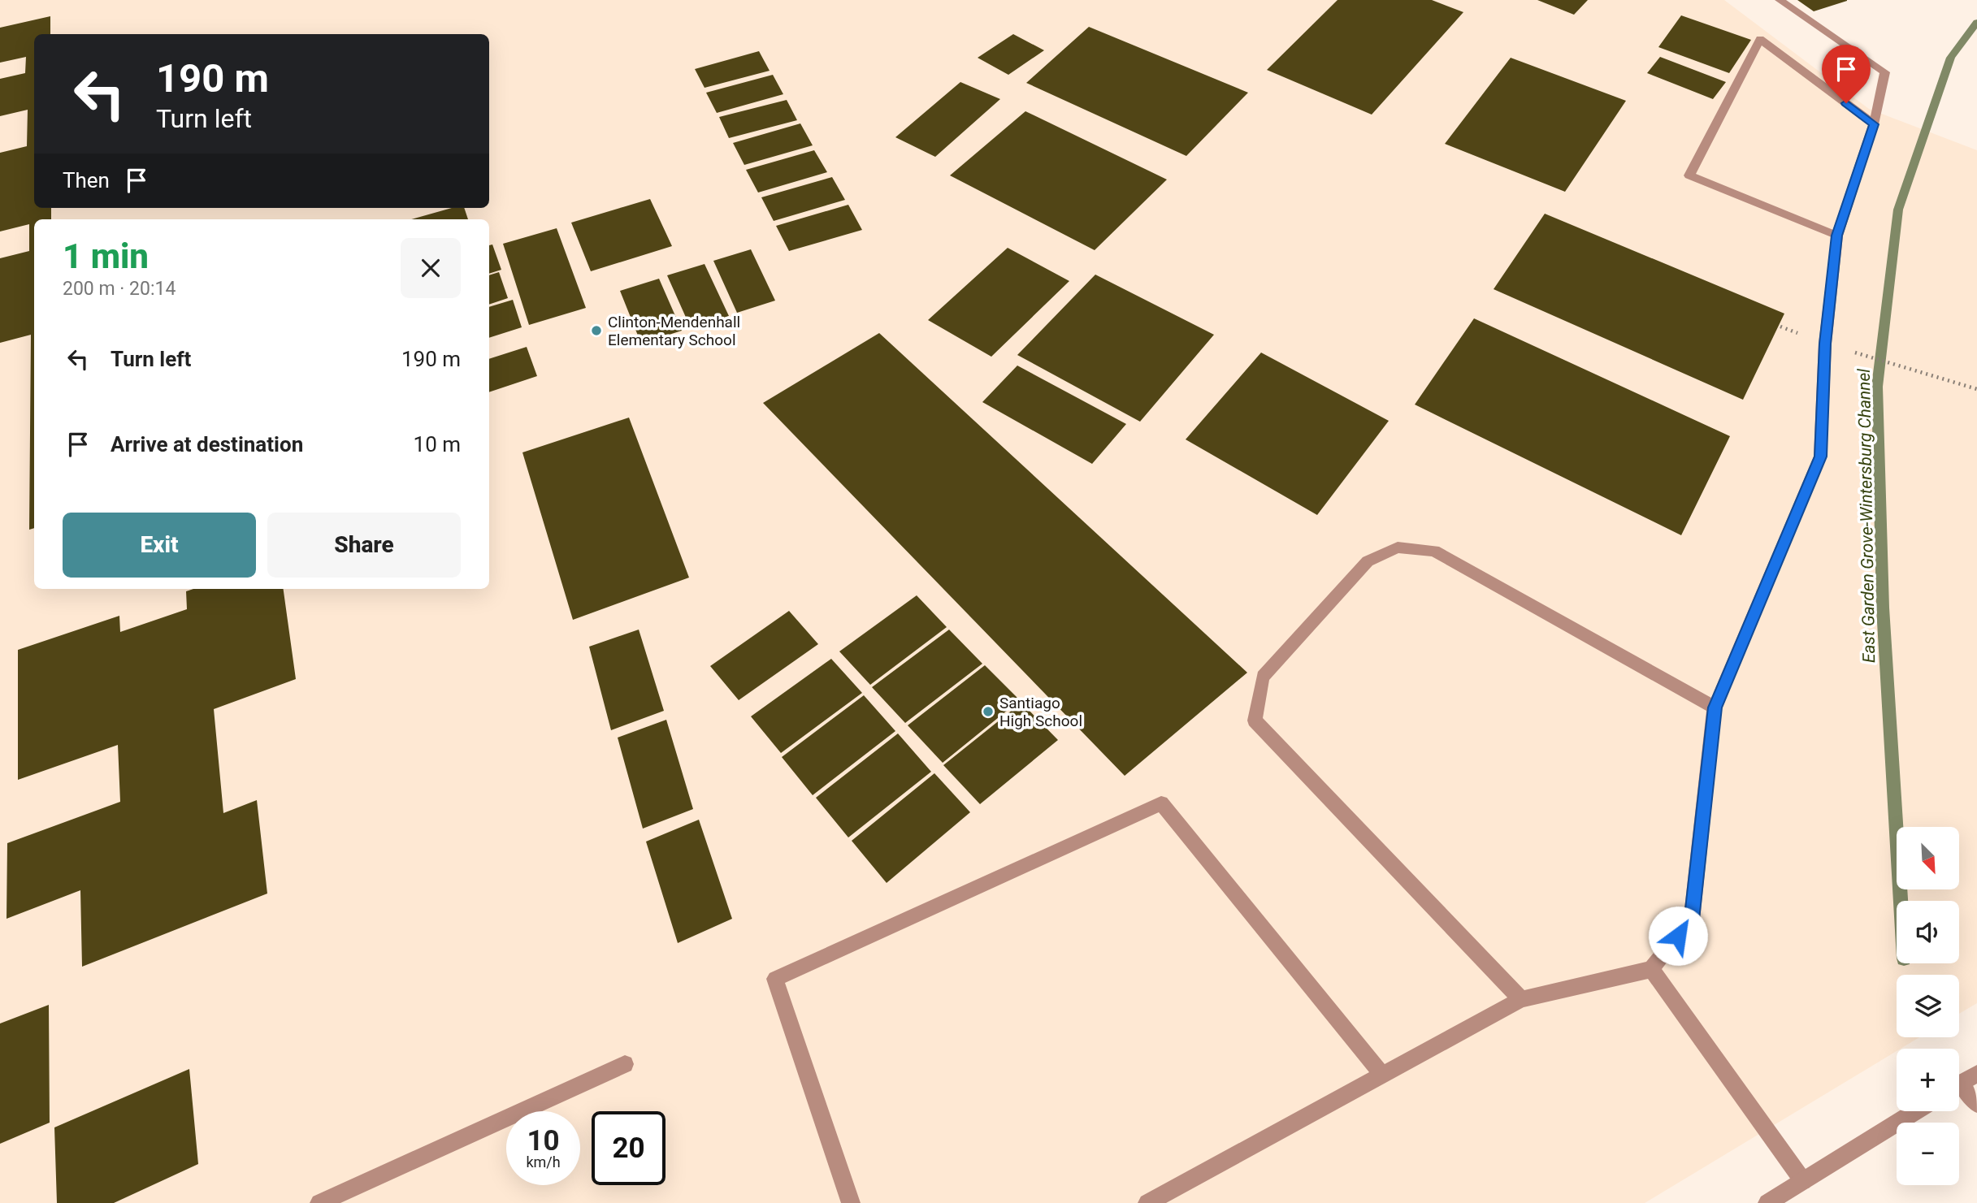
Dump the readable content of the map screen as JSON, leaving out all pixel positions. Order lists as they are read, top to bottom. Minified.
{"water":["East Garden Grove-Wintersburg Channel"],"places":["Clinton-Mendenhall Elementary School","Santiago High School"],"north":"bottom right","page":{"turn":["190 m","Turn left"],"then":"Then","heading":["1 min","200 m · 20:14"],"list":[{"name":"Turn left","value":"190 m"},{"name":"Arrive at destination","value":"10 m"}],"buttons":["Exit","Share"],"map_buttons":["+","−"],"speed":"10 km/h","limit":"20"}}
